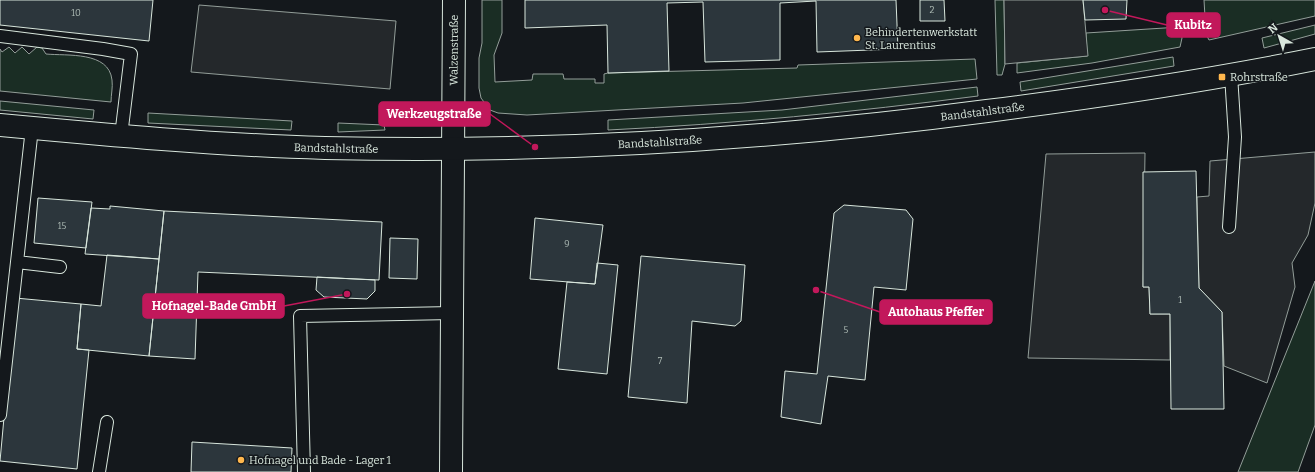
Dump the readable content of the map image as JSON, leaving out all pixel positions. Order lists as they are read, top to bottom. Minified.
{"streets":{"street":["Walzenstraße","Bandstahlstraße"]},"crossings":[["Walzenstraße","Bandstahlstraße"]],"places":{"other":["Kubitz","Behindertenwerkstatt St. Laurentius","Werkzeugstraße","Autohaus Pfeffer","Hofnagel-Bade GmbH","Hofnagel und Bade - Lager 1"],"transit":["Rohrstraße"]},"house_numbers":["2","10","15","9","1","5","7"],"north":"top left"}
